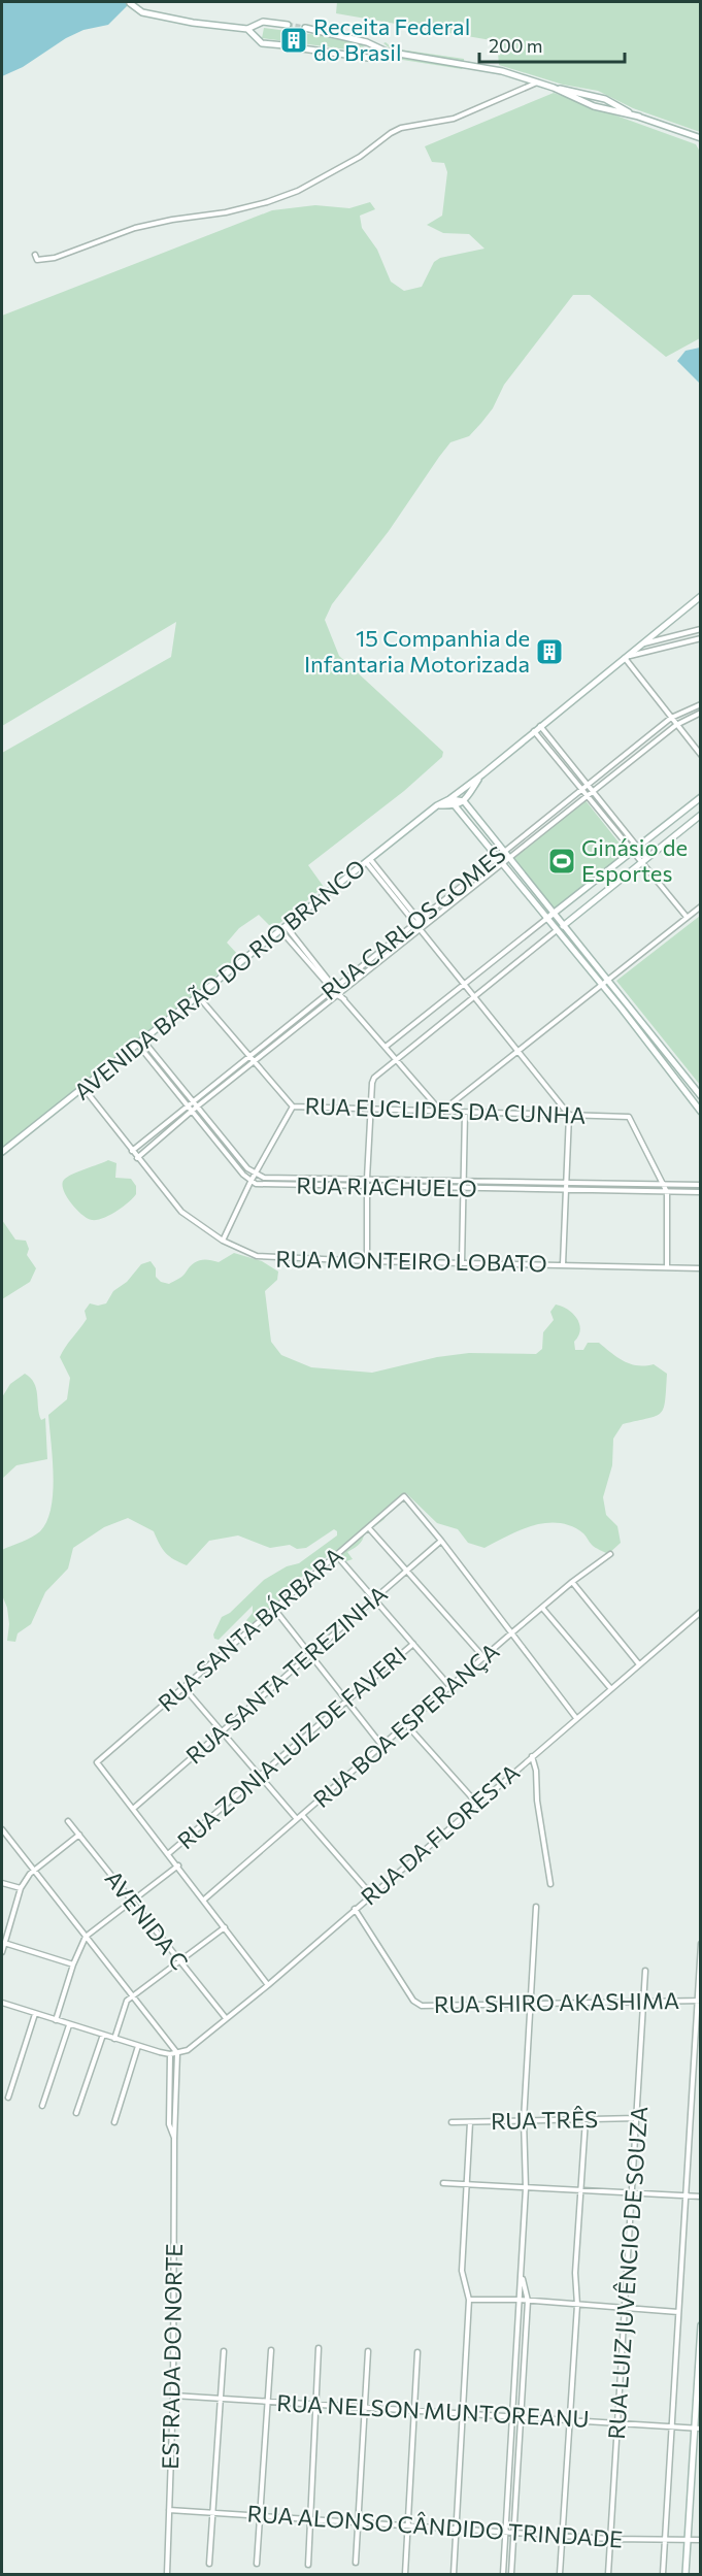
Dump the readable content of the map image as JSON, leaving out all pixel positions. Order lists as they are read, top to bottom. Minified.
{"streets":{"street":["RUA CARLOS GOMES","AVENIDA BARÃO DO RIO BRANCO","RUA EUCLIDES DA CUNHA","RUA RIACHUELO","RUA MONTEIRO LOBATO","RUA SANTA BÁRBARA","RUA SANTA TEREZINHA","RUA BOA ESPERANÇA","RUA ZONIA LUIZ DE FAVERI","RUA DA FLORESTA","AVENIDA C","RUA SHIRO AKASHIMA","RUA TRÊS","RUA LUIZ JUVÊNCIO DE SOUZA","ESTRADA DO NORTE","RUA NELSON MUNTOREANU","RUA ALONSO CÂNDIDO TRINDADE"]},"crossings":[["RUA CARLOS GOMES","RUA EUCLIDES DA CUNHA"],["RUA CARLOS GOMES","RUA MONTEIRO LOBATO"],["AVENIDA BARÃO DO RIO BRANCO","RUA EUCLIDES DA CUNHA"],["AVENIDA BARÃO DO RIO BRANCO","RUA MONTEIRO LOBATO"],["RUA EUCLIDES DA CUNHA","RUA RIACHUELO"],["RUA SANTA BÁRBARA","RUA SANTA TEREZINHA"],["RUA DA FLORESTA","AVENIDA C"],["RUA DA FLORESTA","RUA SHIRO AKASHIMA"],["RUA DA FLORESTA","ESTRADA DO NORTE"],["RUA SHIRO AKASHIMA","RUA LUIZ JUVÊNCIO DE SOUZA"],["RUA TRÊS","RUA LUIZ JUVÊNCIO DE SOUZA"],["RUA LUIZ JUVÊNCIO DE SOUZA","RUA NELSON MUNTOREANU"],["RUA LUIZ JUVÊNCIO DE SOUZA","RUA ALONSO CÂNDIDO TRINDADE"],["ESTRADA DO NORTE","RUA NELSON MUNTOREANU"],["ESTRADA DO NORTE","RUA ALONSO CÂNDIDO TRINDADE"]],"places":{"building":["Receita Federal do Brasil","15 Companhia de Infantaria Motorizada"],"sports":["Ginásio de Esportes"]},"scale_bar":"200 m"}
